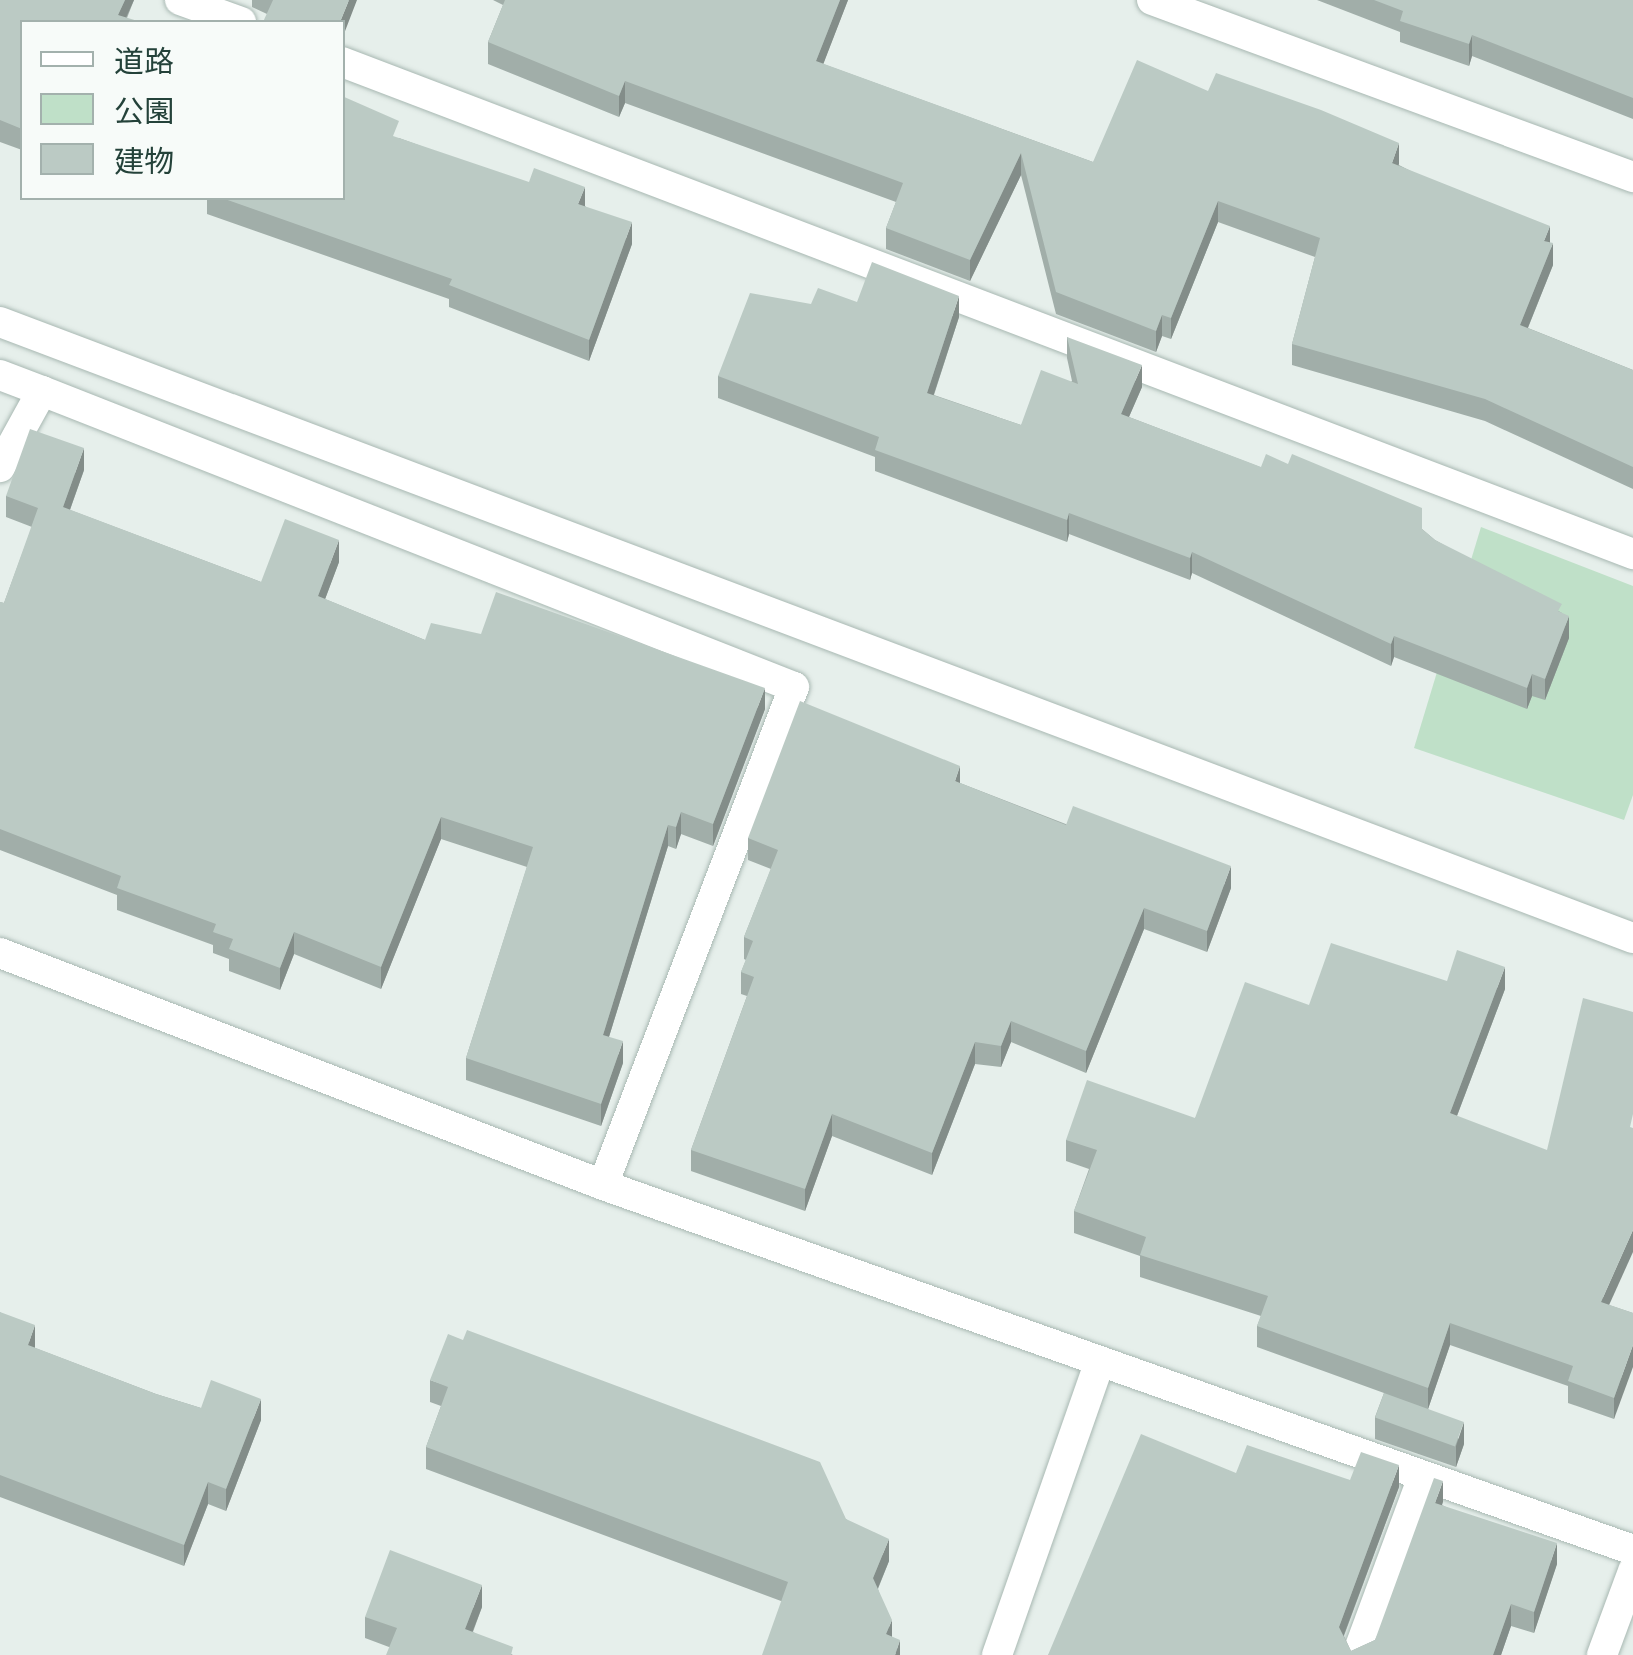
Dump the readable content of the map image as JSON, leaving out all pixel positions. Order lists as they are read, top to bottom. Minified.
{"legend":["道路","公園","建物"]}
